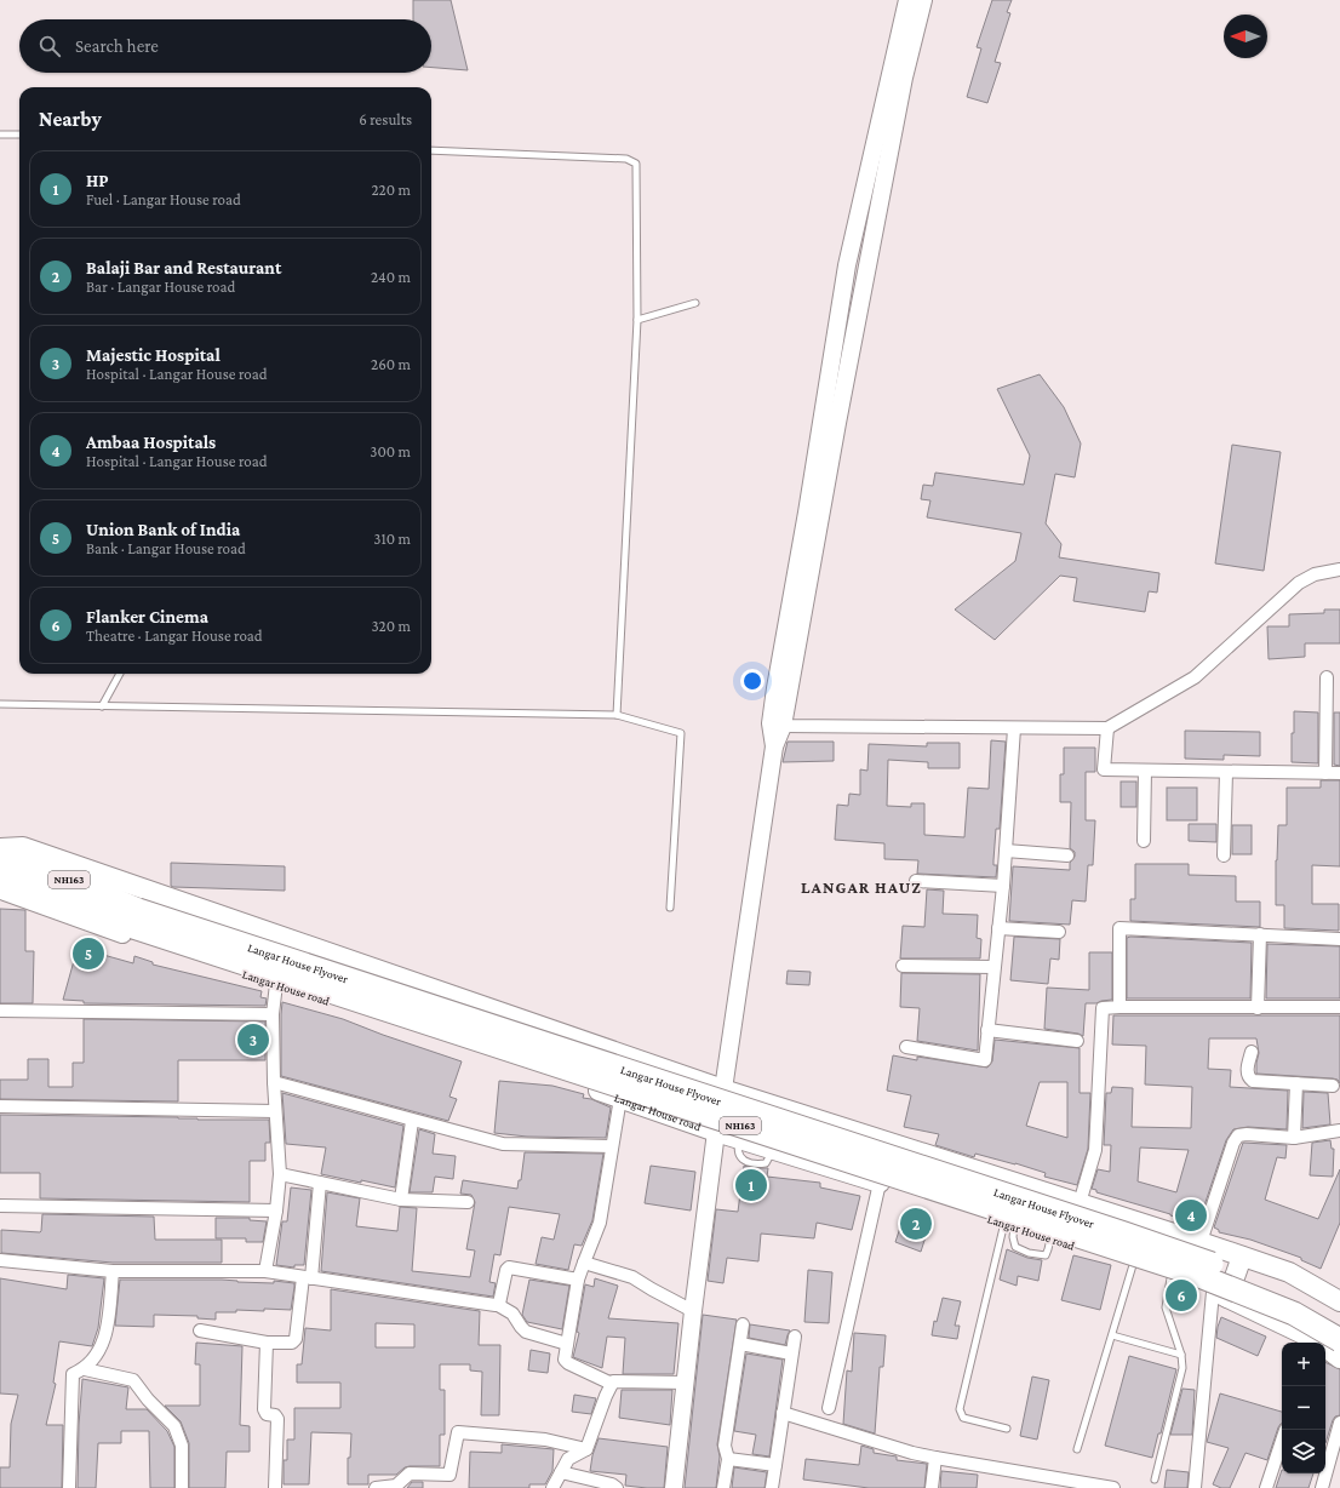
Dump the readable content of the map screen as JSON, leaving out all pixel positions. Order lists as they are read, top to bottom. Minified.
{"streets":{"highway":["NH163","Langar House Flyover"],"main road":["Langar House road"]},"districts":["LANGAR HAUZ"],"north":"left","page":{"search":"Search here","heading":["Nearby","6 results"],"list":[{"mark":"1","name":"HP","note":"Fuel · Langar House road","value":"220 m"},{"mark":"2","name":"Balaji Bar and Restaurant","note":"Bar · Langar House road","value":"240 m"},{"mark":"3","name":"Majestic Hospital","note":"Hospital · Langar House road","value":"260 m"},{"mark":"4","name":"Ambaa Hospitals","note":"Hospital · Langar House road","value":"300 m"},{"mark":"5","name":"Union Bank of India","note":"Bank · Langar House road","value":"310 m"},{"mark":"6","name":"Flanker Cinema","note":"Theatre · Langar House road","value":"320 m"}],"pins":["5","3","1","4","2","6"],"map_buttons":["+","−"]}}
